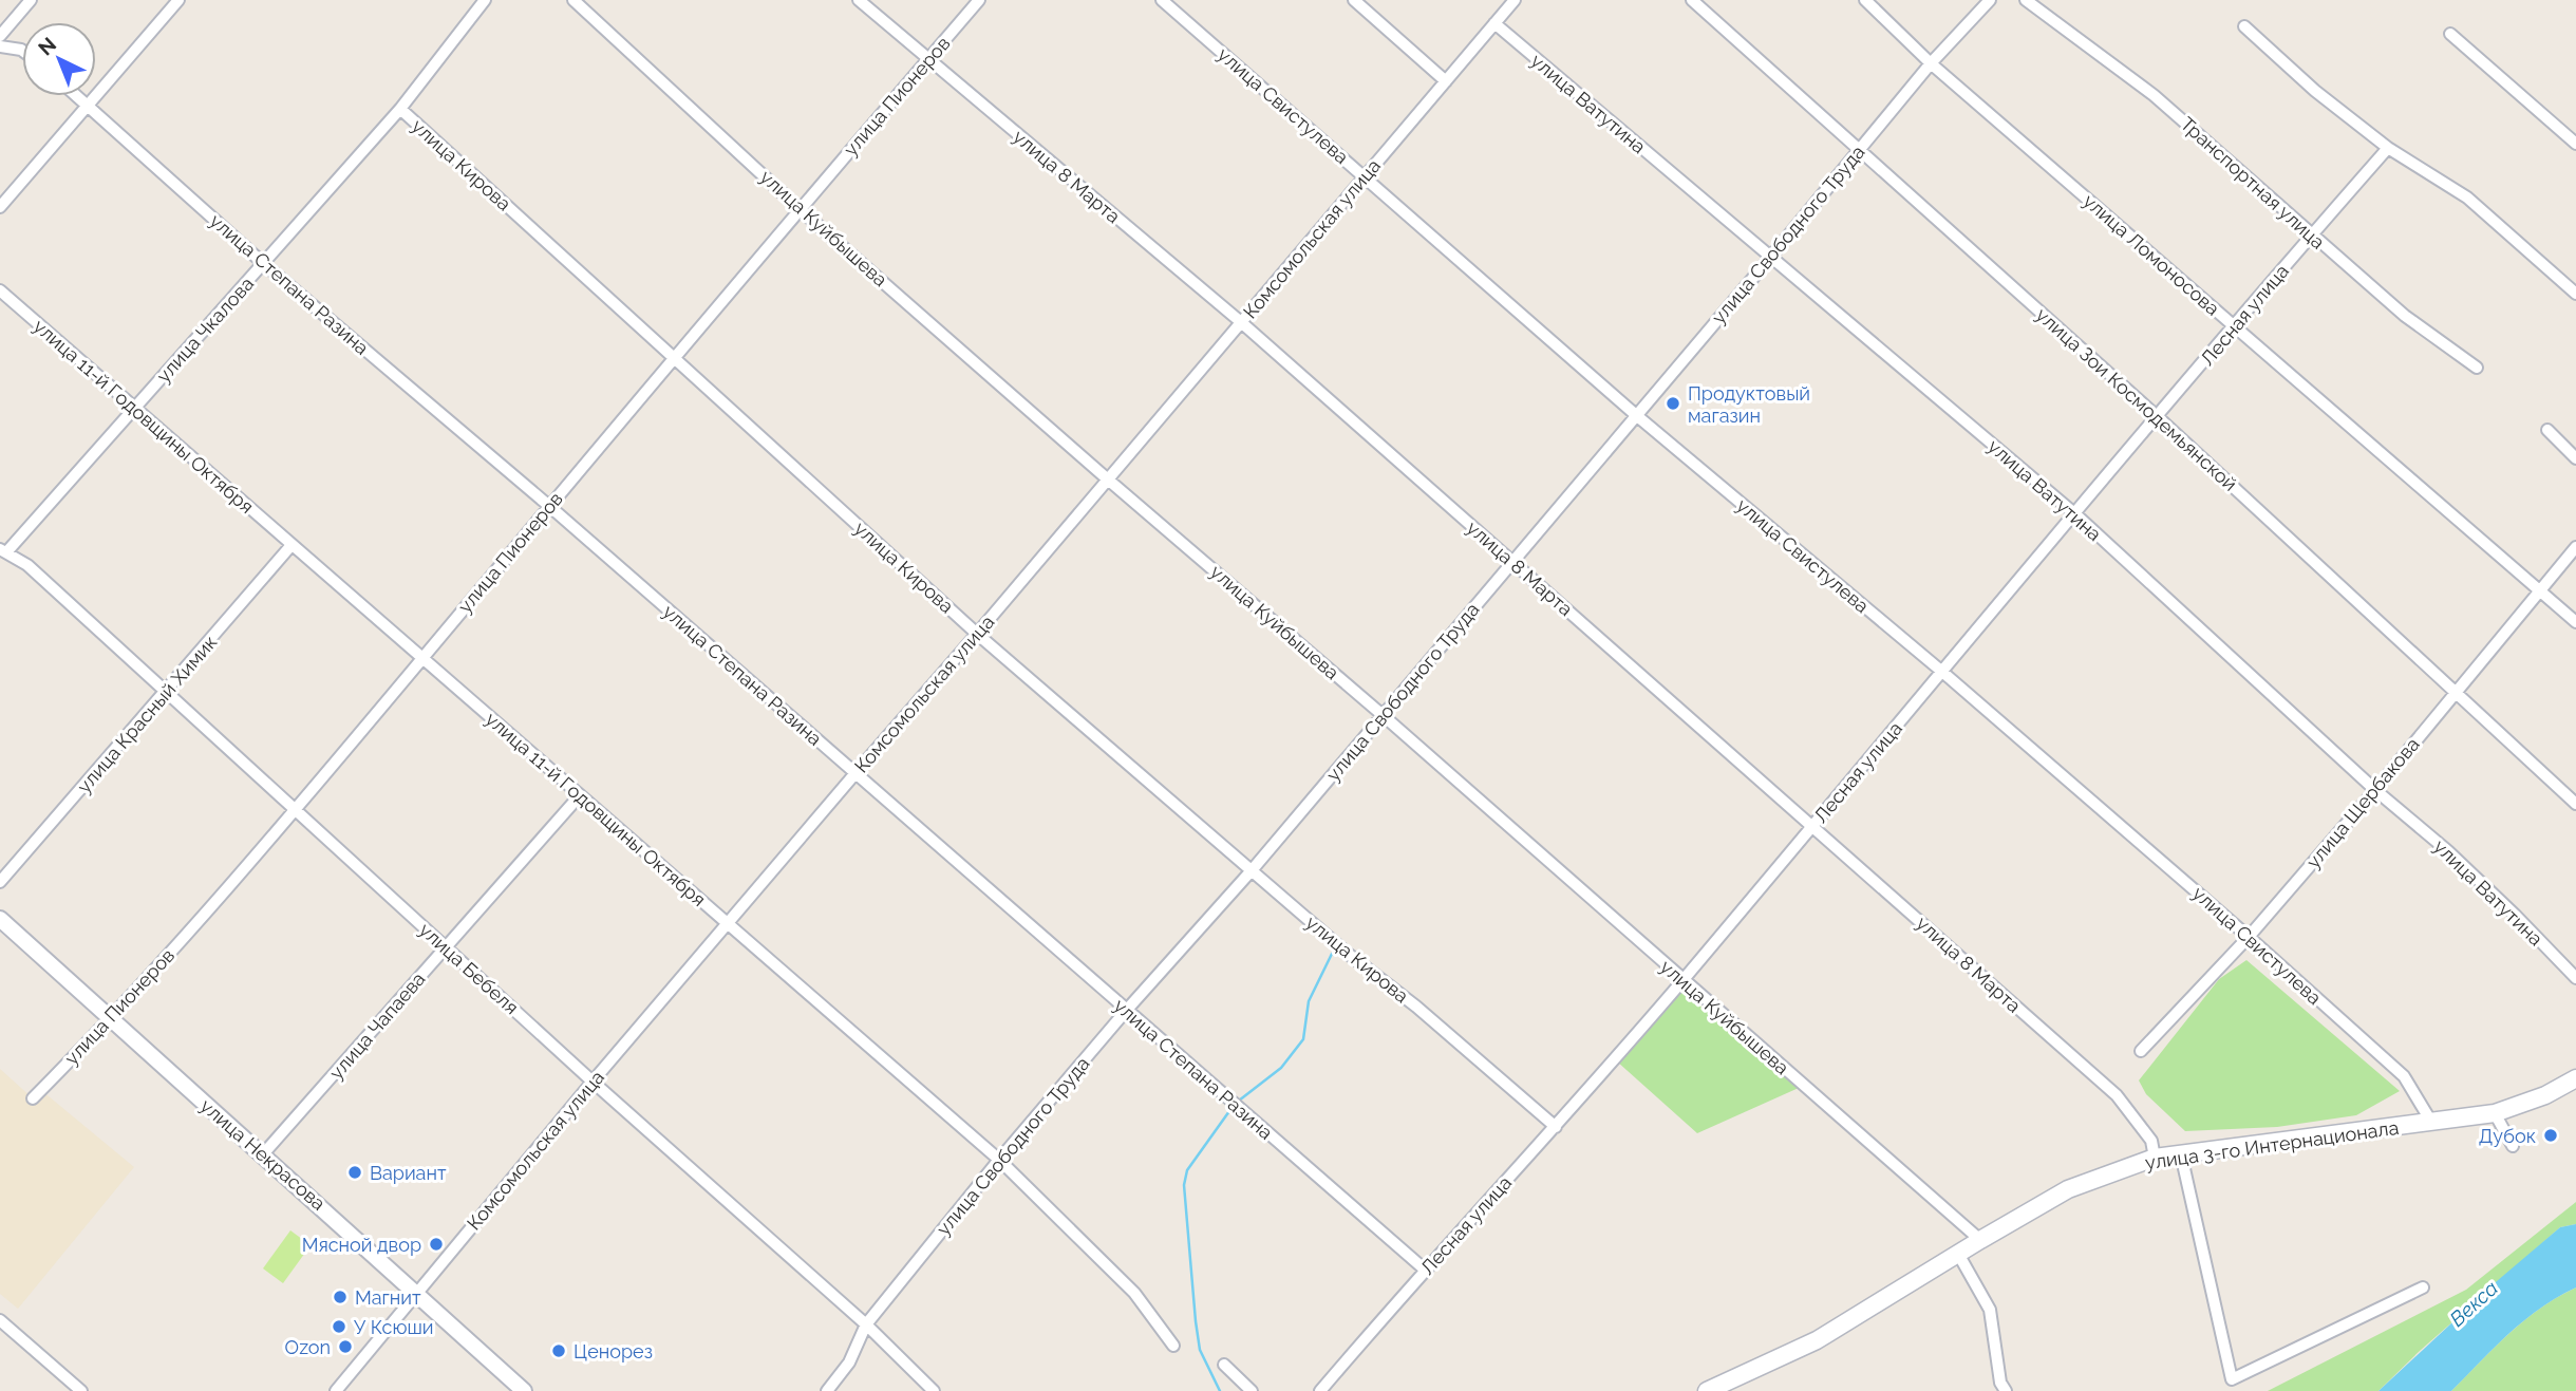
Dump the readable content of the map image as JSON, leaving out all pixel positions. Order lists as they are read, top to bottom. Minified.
{"streets":{"main road":["улица 3-го Интернационала"],"street":["улица Пионеров","улица Ватутина","улица Свистулева","улица Кирова","улица 8 Марта","Транспортная улица","улица Куйбышева","улица Свободного Труда","Комсомольская улица","улица Ломоносова","улица Степана Разина","Лесная улица","улица Чкалова","улица Зои Космодемьянской","улица 11-й Годовщины Октября","улица Красный Химик","улица Щербакова","улица Бебеля","улица Чапаева","улица Некрасова"]},"crossings":[["улица Пионеров","улица Кирова"],["улица Пионеров","улица 8 Марта"],["улица Пионеров","улица Куйбышева"],["улица Пионеров","улица Степана Разина"],["улица Пионеров","улица 11-й Годовщины Октября"],["улица Пионеров","улица Бебеля"],["улица Пионеров","улица Некрасова"],["улица Ватутина","улица Свободного Труда"],["улица Ватутина","Комсомольская улица"],["улица Ватутина","Лесная улица"],["улица Ватутина","улица Щербакова"],["улица Свистулева","улица Свободного Труда"],["улица Свистулева","Комсомольская улица"],["улица Свистулева","Лесная улица"],["улица Свистулева","улица Щербакова"],["улица Свистулева","улица 3-го Интернационала"],["улица Кирова","улица Свободного Труда"],["улица Кирова","Комсомольская улица"],["улица Кирова","Лесная улица"],["улица Кирова","улица Чкалова"],["улица 8 Марта","улица Свободного Труда"],["улица 8 Марта","Комсомольская улица"],["улица 8 Марта","Лесная улица"],["улица 8 Марта","улица 3-го Интернационала"],["Транспортная улица","Лесная улица"],["улица Куйбышева","улица Свободного Труда"],["улица Куйбышева","Комсомольская улица"],["улица Куйбышева","Лесная улица"],["улица Куйбышева","улица 3-го Интернационала"],["улица Свободного Труда","улица Ломоносова"],["улица Свободного Труда","улица Степана Разина"],["улица Свободного Труда","улица Зои Космодемьянской"],["улица Свободного Труда","улица 11-й Годовщины Октября"],["улица Свободного Труда","улица Бебеля"],["Комсомольская улица","улица Степана Разина"],["Комсомольская улица","улица 11-й Годовщины Октября"],["Комсомольская улица","улица Бебеля"],["Комсомольская улица","улица Некрасова"],["улица Ломоносова","Лесная улица"],["улица Ломоносова","улица Щербакова"],["улица Степана Разина","Лесная улица"],["улица Степана Разина","улица Чкалова"],["Лесная улица","улица Зои Космодемьянской"],["улица Чкалова","улица 11-й Годовщины Октября"],["улица Чкалова","улица Бебеля"],["улица Зои Космодемьянской","улица Щербакова"],["улица 11-й Годовщины Октября","улица Красный Химик"],["улица 11-й Годовщины Октября","улица Чапаева"],["улица Красный Химик","улица Бебеля"],["улица Бебеля","улица Чапаева"],["улица Чапаева","улица Некрасова"]],"water":["Векса"],"places":["Продуктовый магазин","Дубок","Вариант","Мясной двор","Магнит","У Ксюши","Ozon","Ценорез"],"north":"top left"}
